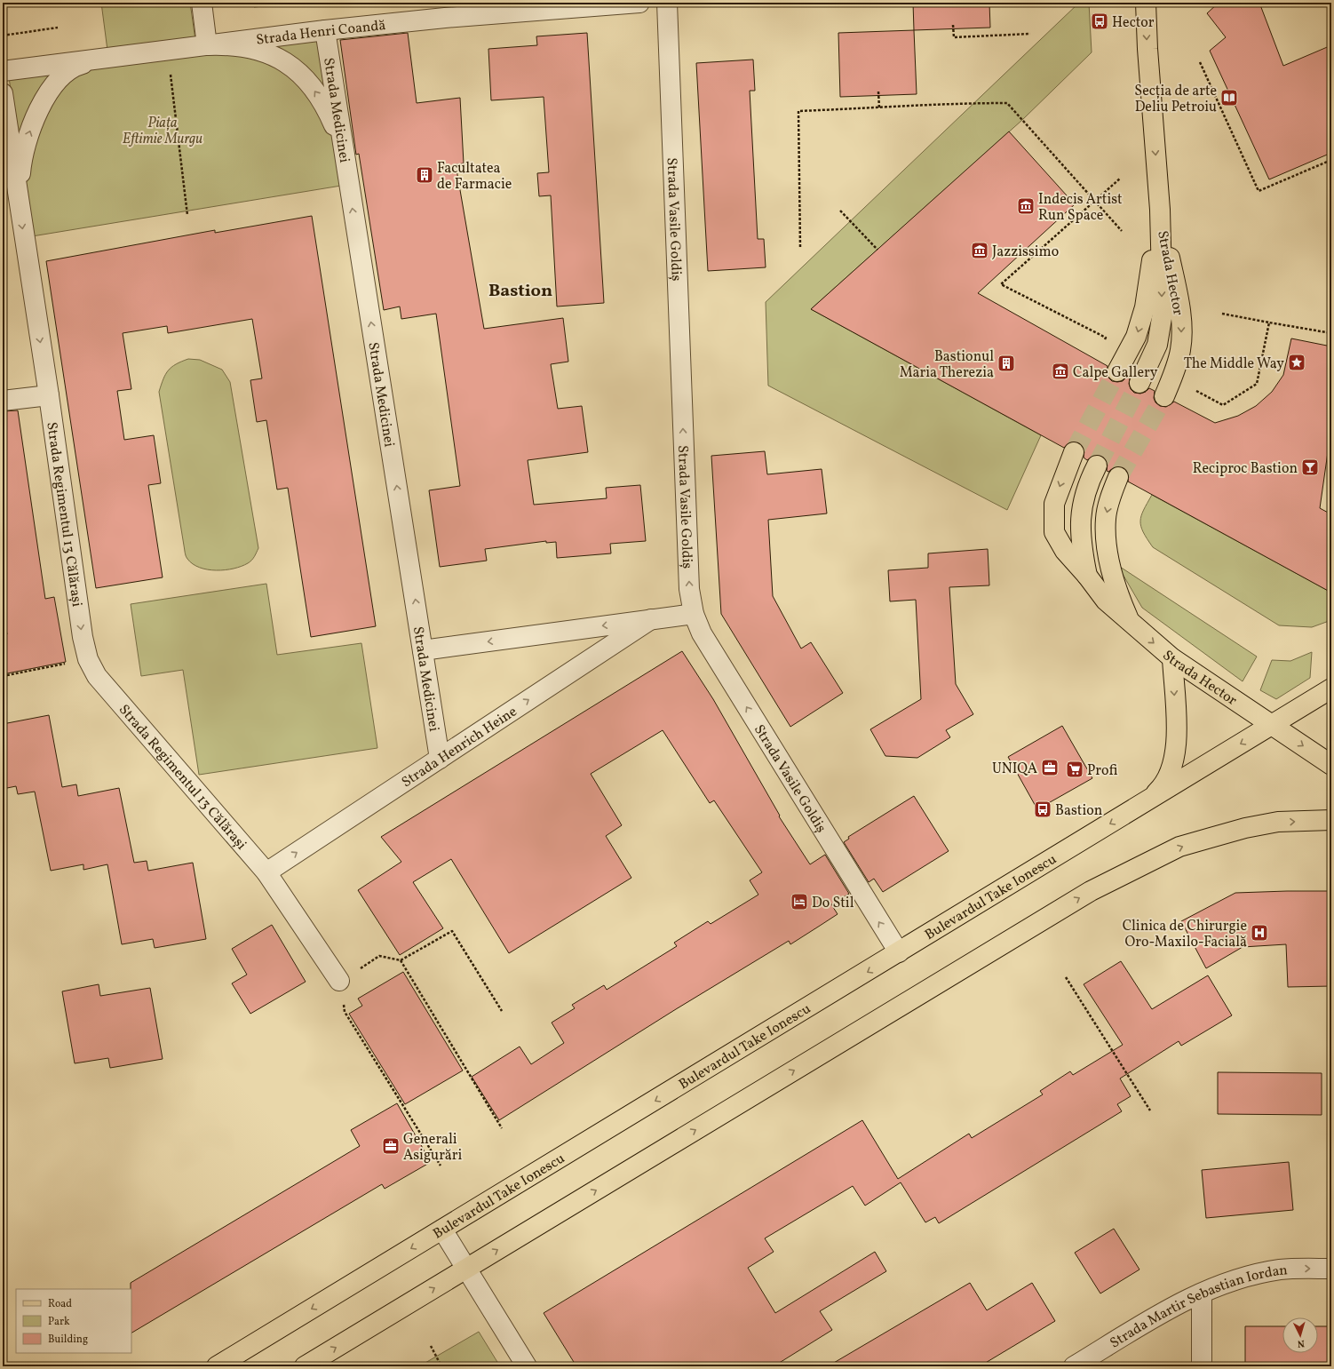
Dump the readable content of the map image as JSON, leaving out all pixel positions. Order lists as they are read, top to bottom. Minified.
{"streets":{"main road":["Strada Hector","Bulevardul Take Ionescu"],"street":["Strada Henri Coandă","Strada Medicinei","Strada Vasile Goldiș","Strada Regimentul 13 Călărași","Strada Henrich Heine","Strada Martir Sebastian Iordan"]},"crossings":[["Strada Henri Coandă","Strada Medicinei"],["Strada Medicinei","Strada Henrich Heine"],["Strada Vasile Goldiș","Bulevardul Take Ionescu"],["Strada Hector","Bulevardul Take Ionescu"],["Strada Regimentul 13 Călărași","Strada Henrich Heine"]],"one_way":["Strada Medicinei","Strada Vasile Goldiș","Strada Hector","Strada Regimentul 13 Călărași","Strada Martir Sebastian Iordan"],"districts":["Bastion"],"parks":["Piața Eftimie Murgu"],"places":{"bus stop":["Hector","Bastion"],"library":["Secția de arte Deliu Petroiu"],"building":["Facultatea de Farmacie","Bastionul Maria Therezia"],"museum":["Indecis Artist Run Space","Jazzissimo","Calpe Gallery"],"place":["The Middle Way"],"bar":["Reciproc Bastion"],"office":["UNIQA","Generali Asigurări"],"supermarket":["Profi"],"hotel":["Do Stil"],"hospital":["Clinica de Chirurgie Oro-Maxilo-Facială"]},"legend":["Road","Park","Building"],"north":"bottom"}
